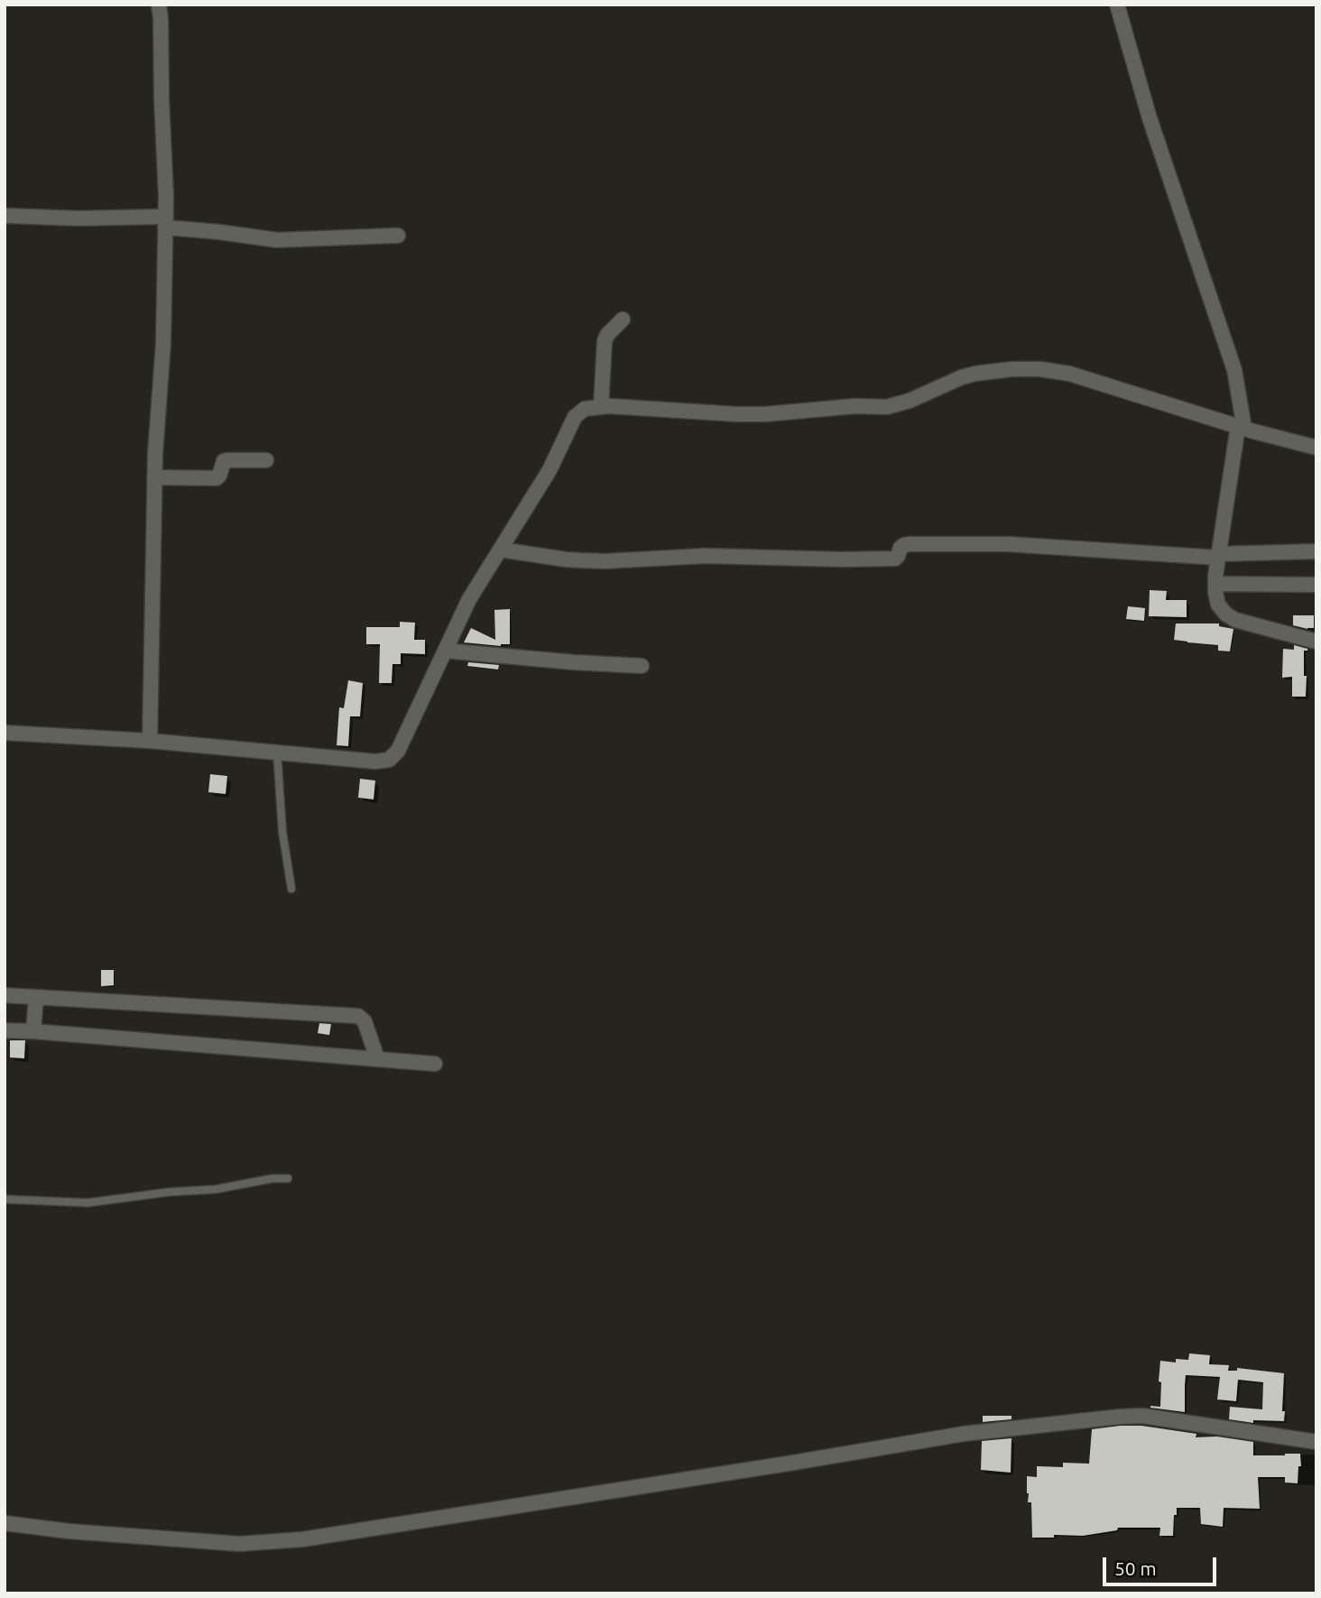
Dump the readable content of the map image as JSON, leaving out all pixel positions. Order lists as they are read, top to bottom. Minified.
{"scale_bar":"50 m"}
